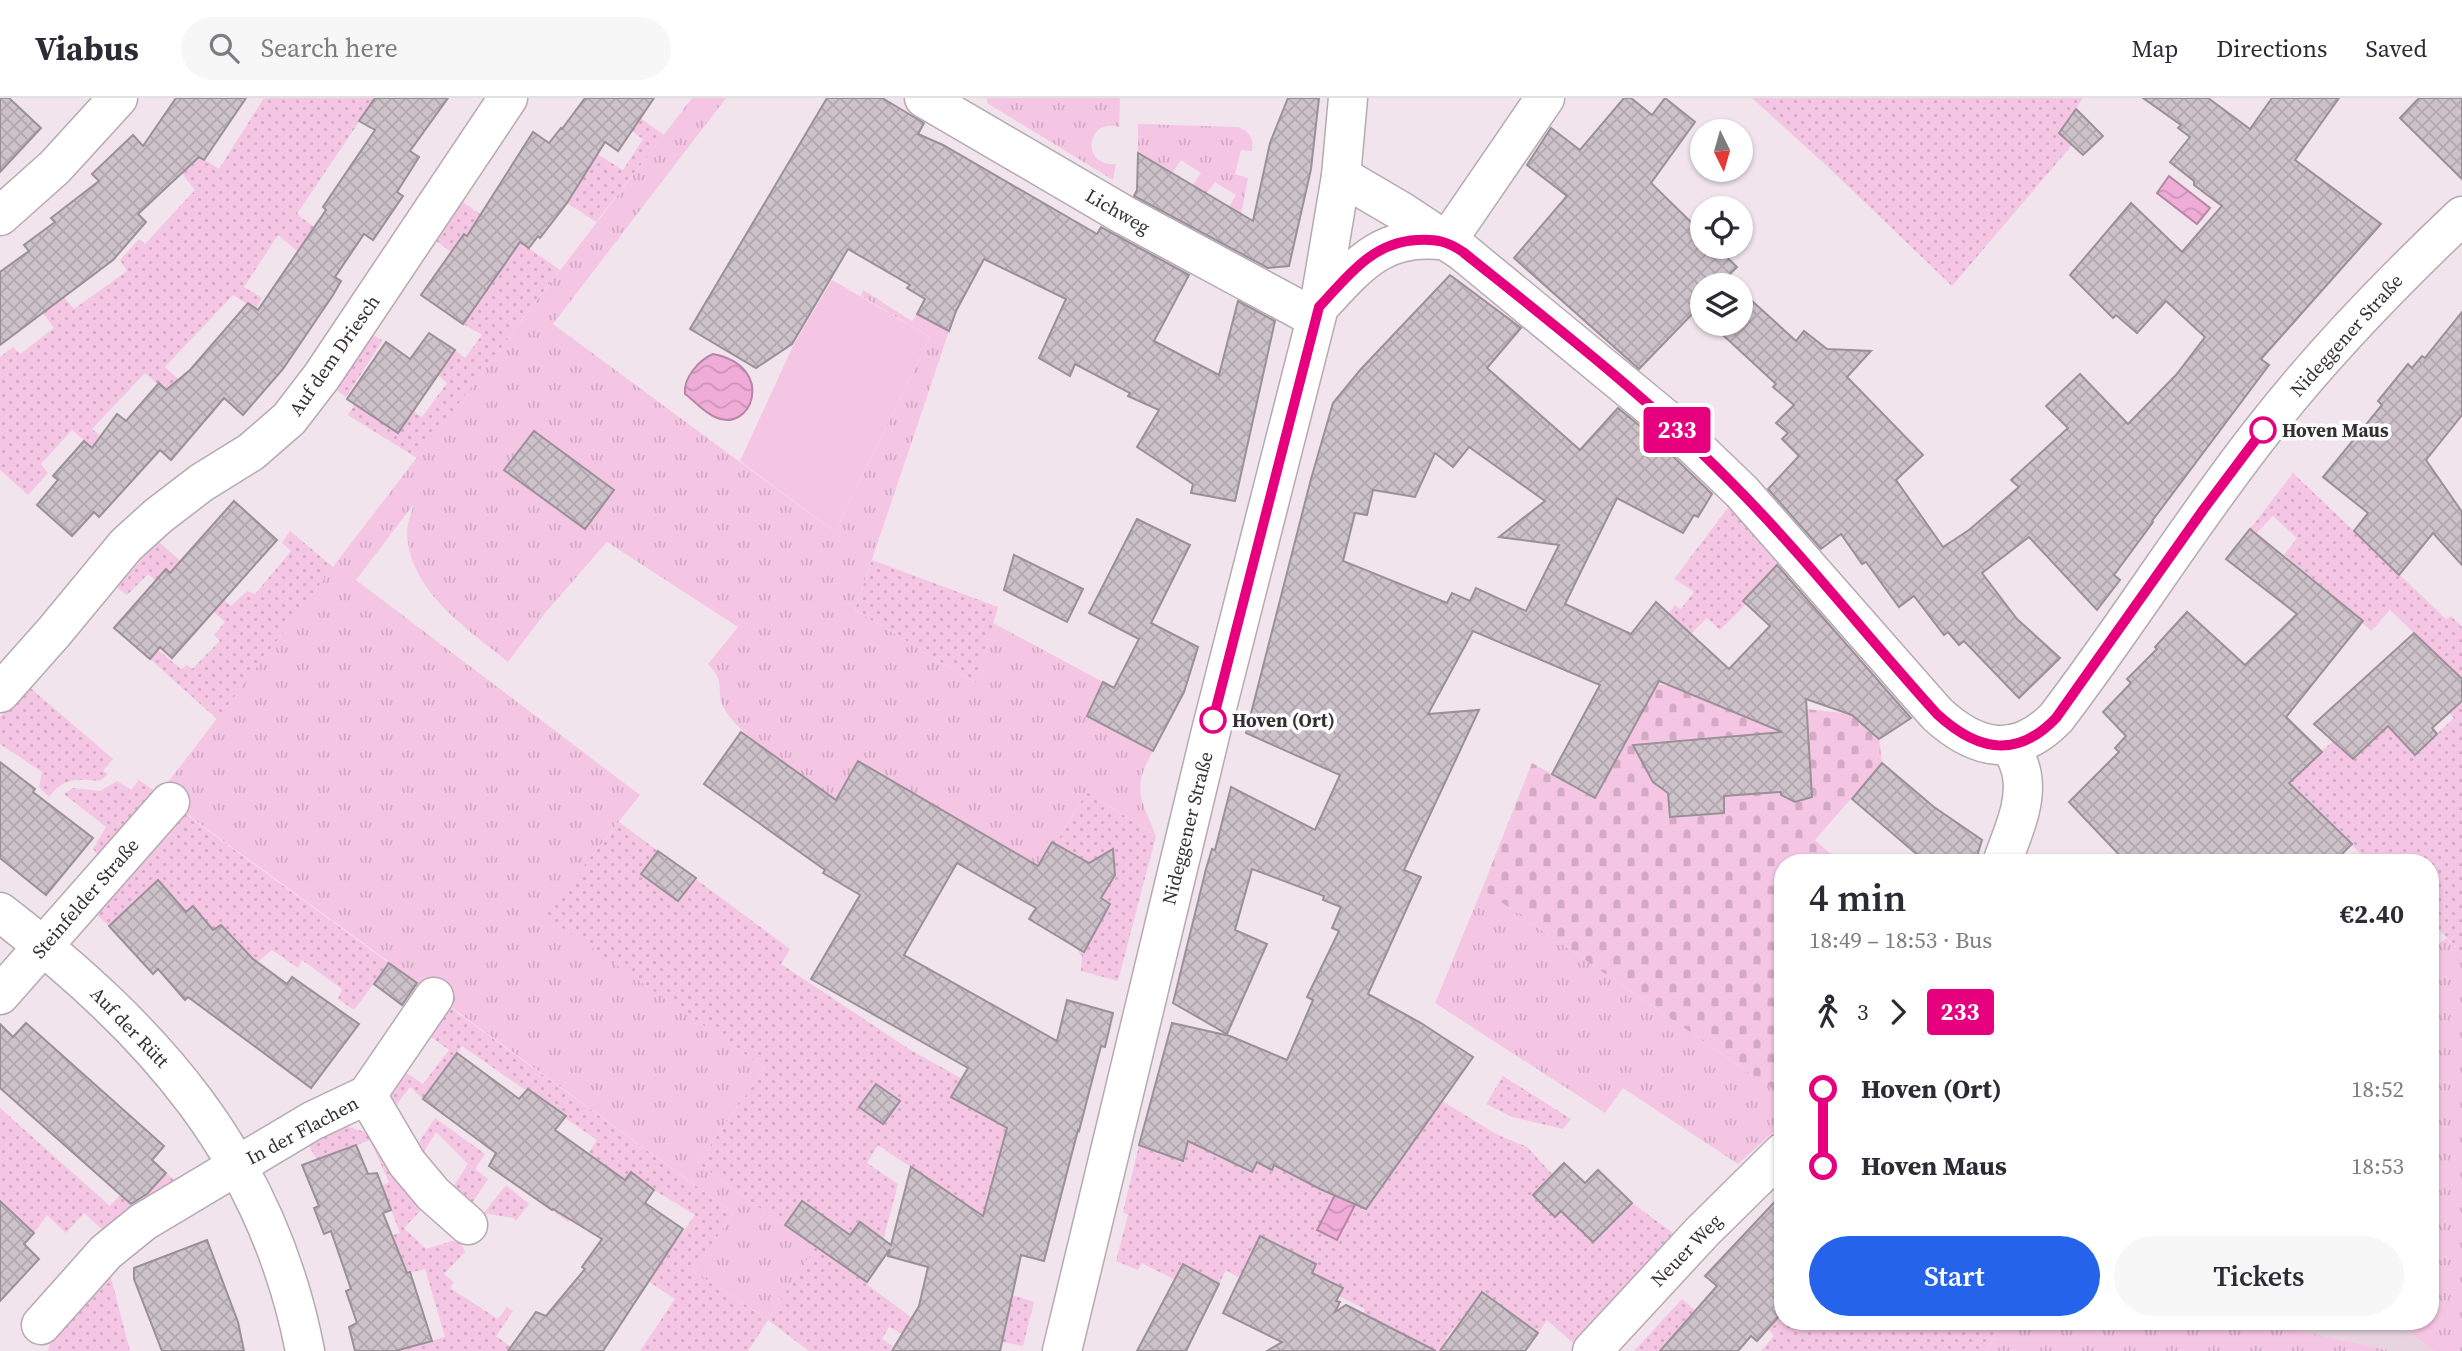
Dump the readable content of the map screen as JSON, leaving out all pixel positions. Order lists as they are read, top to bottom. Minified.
{"streets":{"street":["Lichweg","Nideggener Straße","Auf dem Driesch","Steinfelder Straße","Auf der Rütt","In der Flachen","Neuer Weg"]},"crossings":[["Lichweg","Nideggener Straße"],["Steinfelder Straße","Auf der Rütt"],["Auf der Rütt","In der Flachen"]],"places":["Hoven Maus","Hoven (Ort)"],"lines":["bus line 233"],"north":"bottom","page":{"header":"Viabus","search":"Search here","nav":["Map","Directions","Saved"],"on_map":"233","heading":["4 min","18:49 – 18:53 · Bus","€2.40"],"legs":["3","233"],"list":[{"name":"Hoven (Ort)","value":"18:52"},{"name":"Hoven Maus","value":"18:53"}],"buttons":["Start","Tickets"]}}
